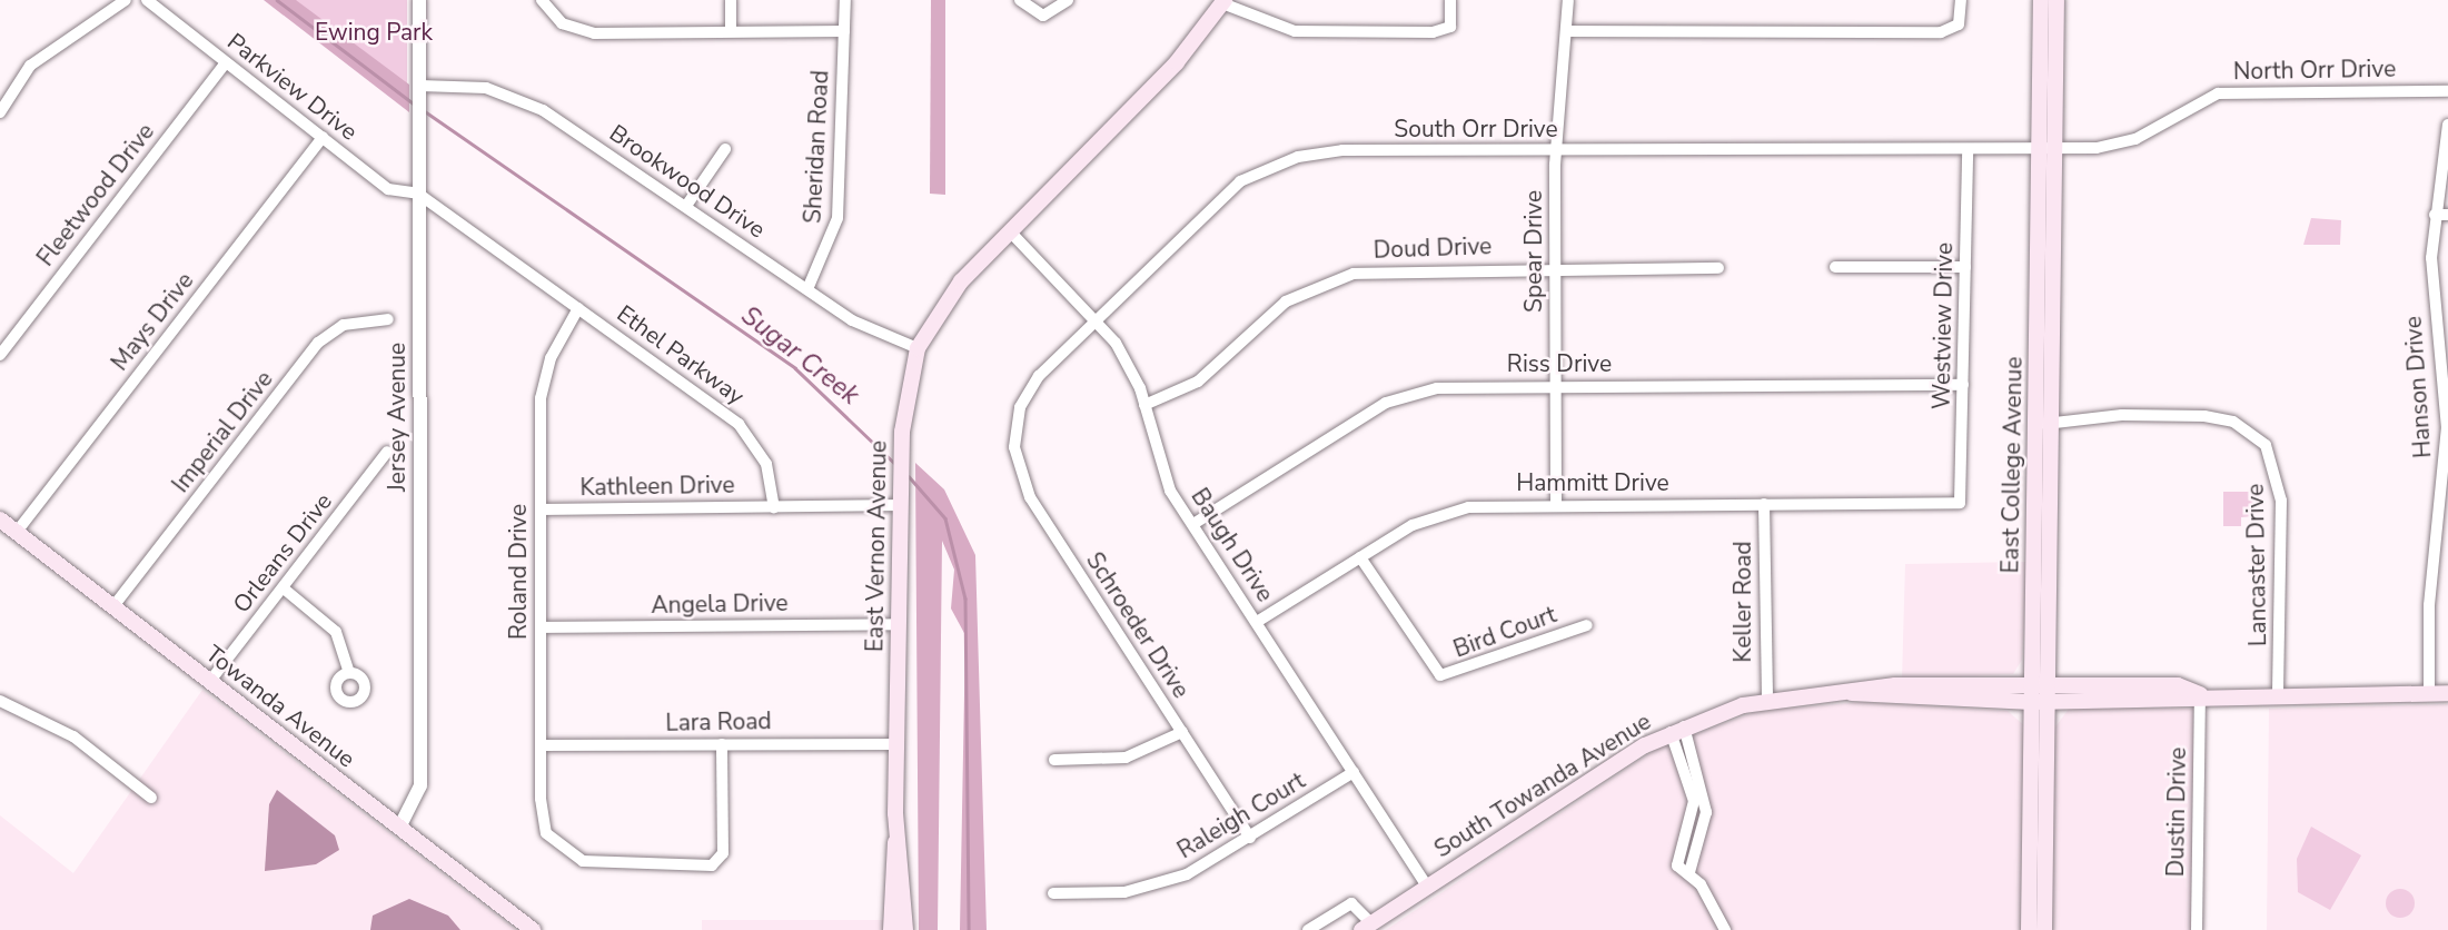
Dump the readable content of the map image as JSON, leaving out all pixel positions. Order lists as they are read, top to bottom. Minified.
{"streets":{"main road":["East College Avenue","East Vernon Avenue","Towanda Avenue","South Towanda Avenue"],"street":["North Orr Drive","Parkview Drive","South Orr Drive","Sheridan Road","Brookwood Drive","Fleetwood Drive","Doud Drive","Spear Drive","Mays Drive","Westview Drive","Ethel Parkway","Riss Drive","Hanson Drive","Jersey Avenue","Imperial Drive","Hammitt Drive","Kathleen Drive","Baugh Drive","Orleans Drive","Lancaster Drive","Roland Drive","Keller Road","Angela Drive","Schroeder Drive","Bird Court","Lara Road","Dustin Drive","Raleigh Court"]},"crossings":[["North Orr Drive","South Orr Drive"],["North Orr Drive","East College Avenue"],["Parkview Drive","Fleetwood Drive"],["Parkview Drive","Mays Drive"],["Parkview Drive","Ethel Parkway"],["Parkview Drive","Jersey Avenue"],["South Orr Drive","Spear Drive"],["South Orr Drive","Westview Drive"],["South Orr Drive","East College Avenue"],["South Orr Drive","Baugh Drive"],["South Orr Drive","Schroeder Drive"],["Sheridan Road","Brookwood Drive"],["Brookwood Drive","Jersey Avenue"],["Brookwood Drive","East Vernon Avenue"],["Doud Drive","Spear Drive"],["Doud Drive","Baugh Drive"],["Spear Drive","Riss Drive"],["Spear Drive","Hammitt Drive"],["Mays Drive","Towanda Avenue"],["Westview Drive","Riss Drive"],["Westview Drive","Hammitt Drive"],["Ethel Parkway","Jersey Avenue"],["Ethel Parkway","Kathleen Drive"],["Ethel Parkway","Roland Drive"],["Riss Drive","Baugh Drive"],["Hanson Drive","South Towanda Avenue"],["Jersey Avenue","Towanda Avenue"],["Imperial Drive","Towanda Avenue"],["East College Avenue","Lancaster Drive"],["East College Avenue","South Towanda Avenue"],["Hammitt Drive","Baugh Drive"],["Hammitt Drive","Keller Road"],["Hammitt Drive","Bird Court"],["Kathleen Drive","Roland Drive"],["Baugh Drive","East Vernon Avenue"],["Baugh Drive","South Towanda Avenue"],["Baugh Drive","Raleigh Court"],["East Vernon Avenue","Angela Drive"],["East Vernon Avenue","Lara Road"],["Orleans Drive","Towanda Avenue"],["Lancaster Drive","South Towanda Avenue"],["Roland Drive","Angela Drive"],["Roland Drive","Lara Road"],["Keller Road","South Towanda Avenue"],["Schroeder Drive","Raleigh Court"],["South Towanda Avenue","Dustin Drive"]],"water":["Sugar Creek"],"parks":["Ewing Park"]}
